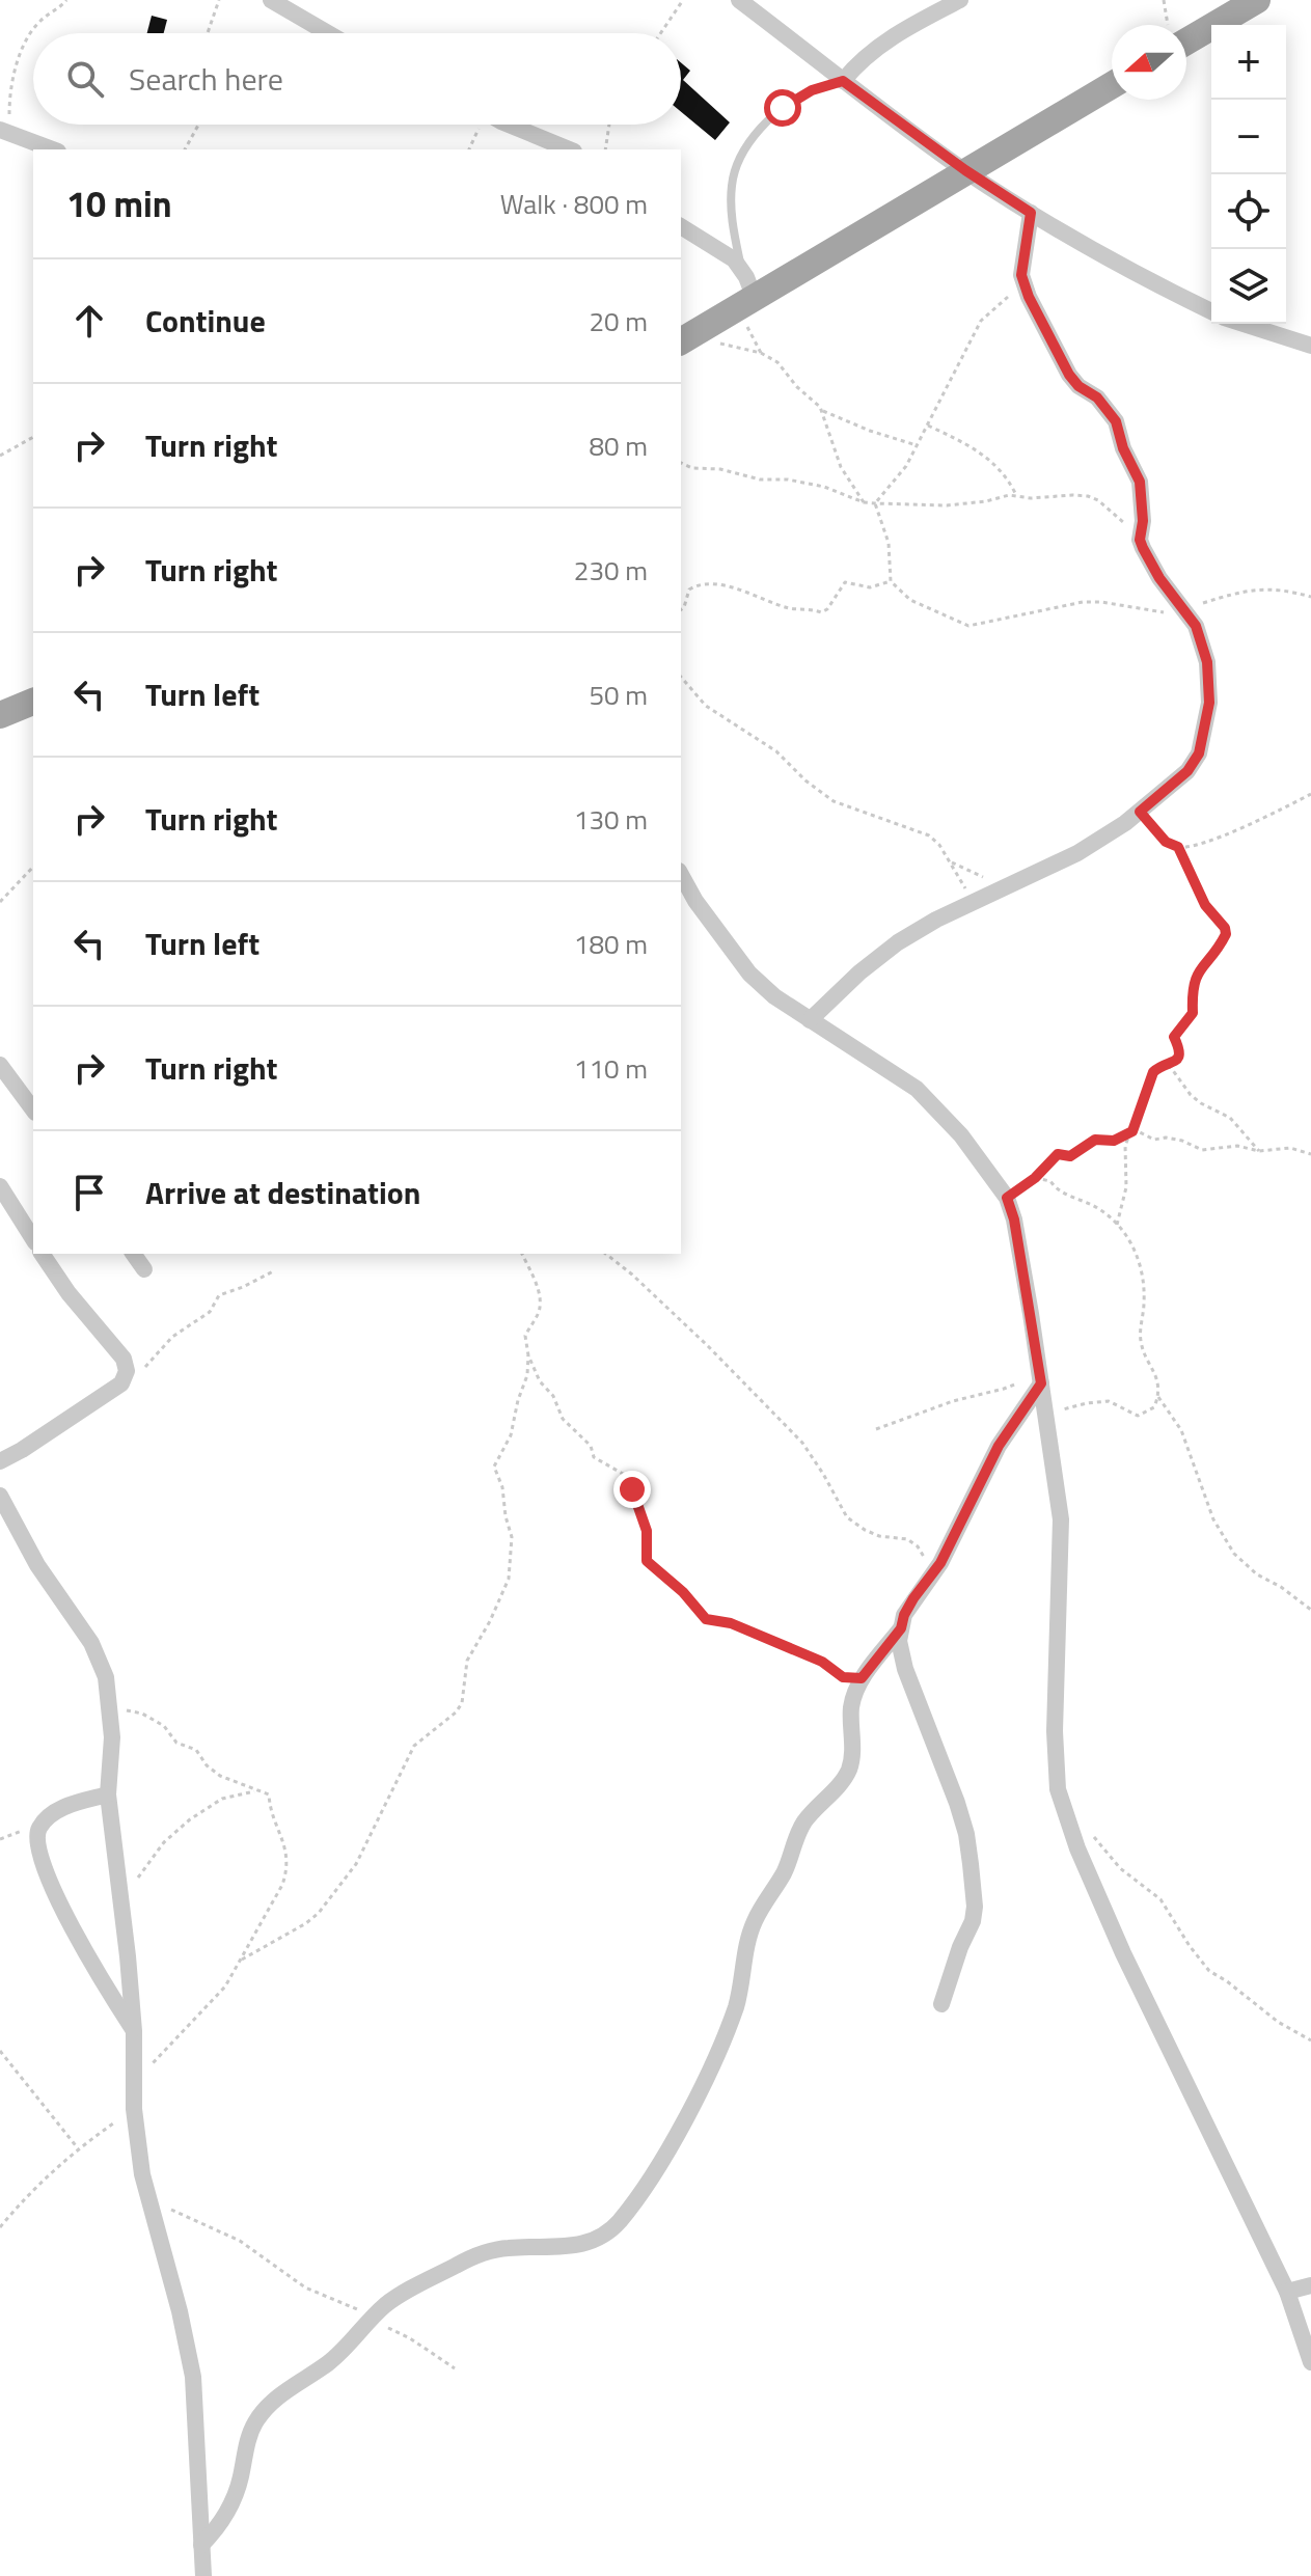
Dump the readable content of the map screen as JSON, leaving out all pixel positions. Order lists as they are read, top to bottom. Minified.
{"north":"left","page":{"map_buttons":["+","−"],"search":"Search here","heading":["10 min","Walk · 800 m"],"list":[["Continue","20 m"],["Turn right","80 m"],["Turn right","230 m"],["Turn left","50 m"],["Turn right","130 m"],["Turn left","180 m"],["Turn right","110 m"],"Arrive at destination"]}}
